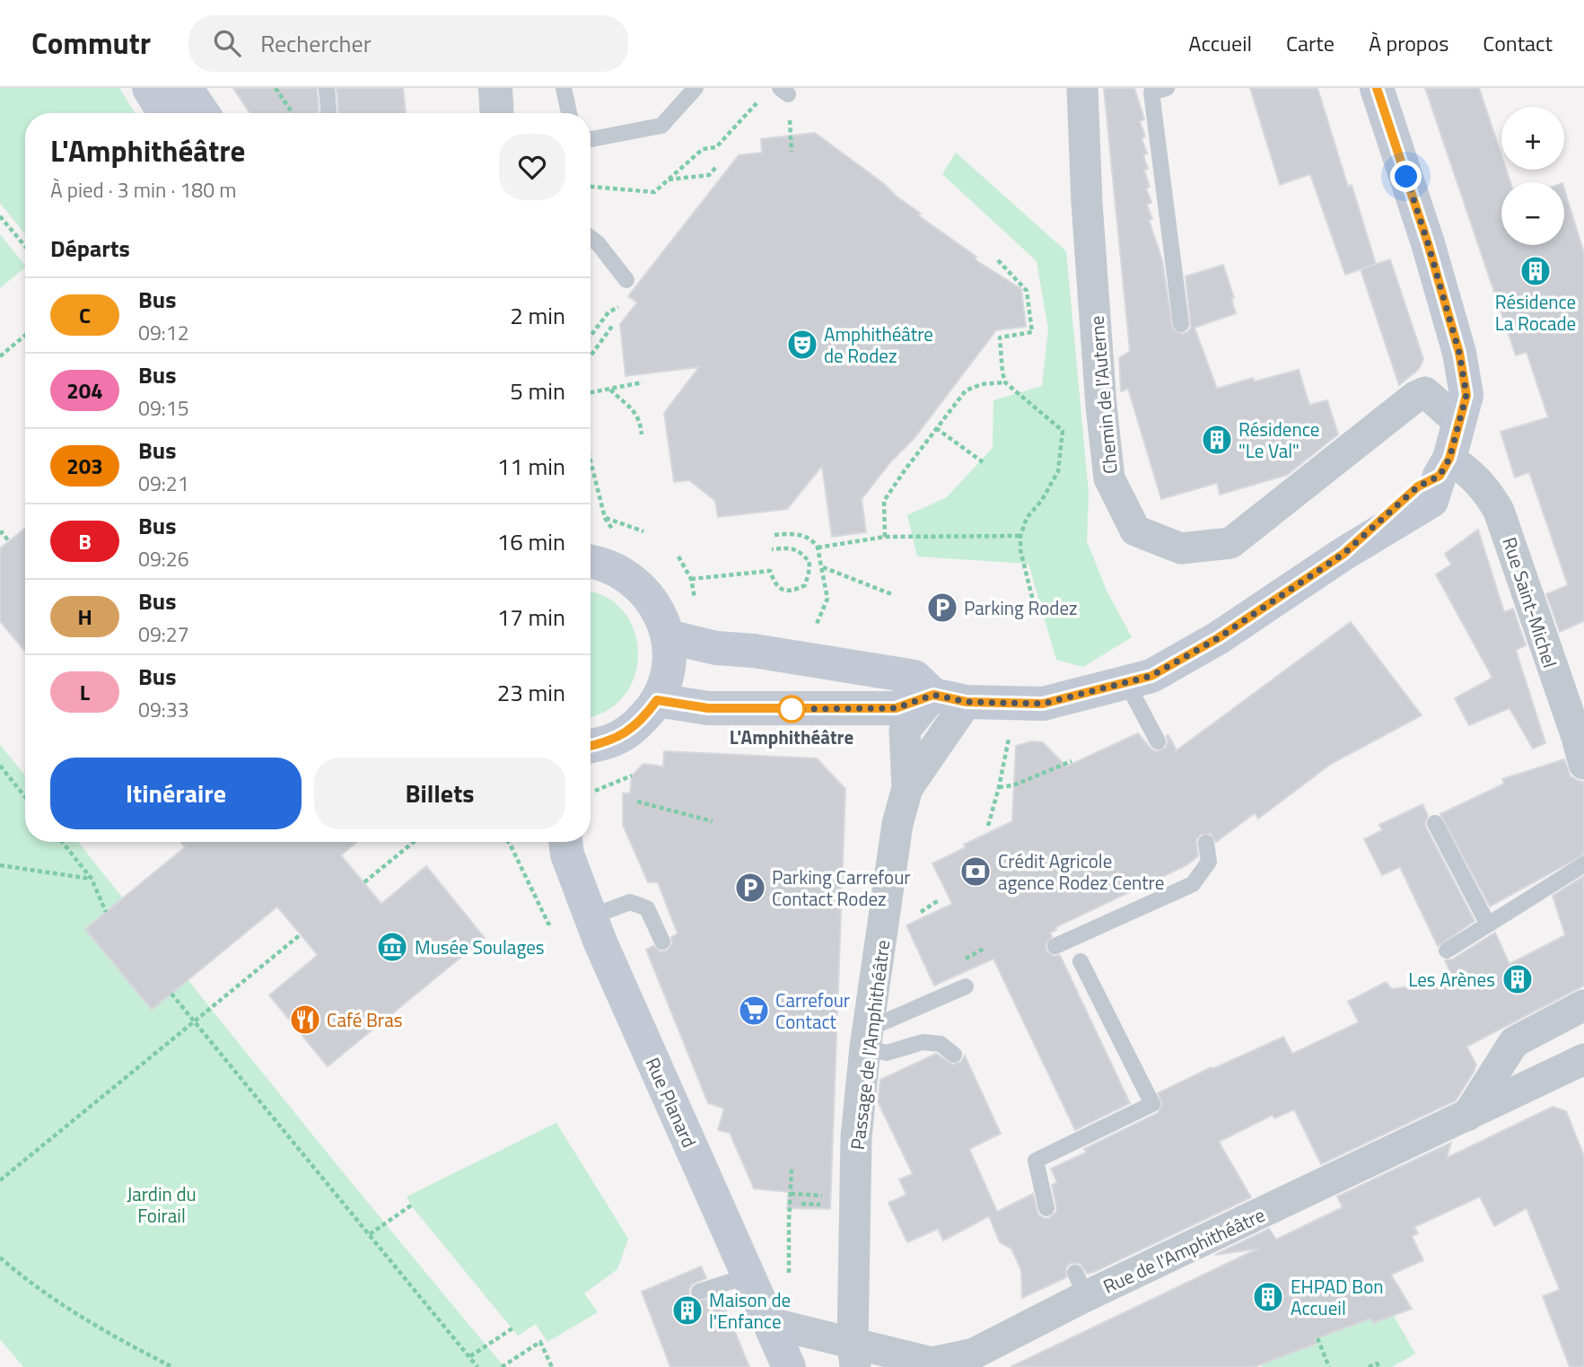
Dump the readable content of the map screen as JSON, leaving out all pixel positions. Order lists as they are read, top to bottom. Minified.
{"streets":{"main road":["Rue Planard"],"street":["Chemin de l'Auterne","Rue Saint-Michel","Passage de l'Amphithéâtre","Rue de l'Amphithéâtre"]},"crossings":[["Passage de l'Amphithéâtre","Rue de l'Amphithéâtre"],["Rue Planard","Rue de l'Amphithéâtre"]],"parks":["Jardin du Foirail"],"places":{"building":["Résidence La Rocade","Résidence \"Le Val\"","Les Arènes","EHPAD Bon Accueil","Maison de l'Enfance"],"theatre":["Amphithéâtre de Rodez"],"parking":["Parking Rodez","Parking Carrefour Contact Rodez"],"other":["L'Amphithéâtre"],"bank":["Crédit Agricole agence Rodez Centre"],"museum":["Musée Soulages"],"supermarket":["Carrefour Contact"],"restaurant":["Café Bras"]},"lines":["bus line C"],"page":{"header":"Commutr","search":"Rechercher","nav":["Accueil","Carte","À propos","Contact"],"map_buttons":["+","−"],"heading":[["L'Amphithéâtre","À pied · 3 min · 180 m"],"Départs"],"list":[{"mark":"C","name":"Bus","note":"09:12","value":"2 min"},{"mark":"204","name":"Bus","note":"09:15","value":"5 min"},{"mark":"203","name":"Bus","note":"09:21","value":"11 min"},{"mark":"B","name":"Bus","note":"09:26","value":"16 min"},{"mark":"H","name":"Bus","note":"09:27","value":"17 min"},{"mark":"L","name":"Bus","note":"09:33","value":"23 min"}],"buttons":["Itinéraire","Billets"]}}
